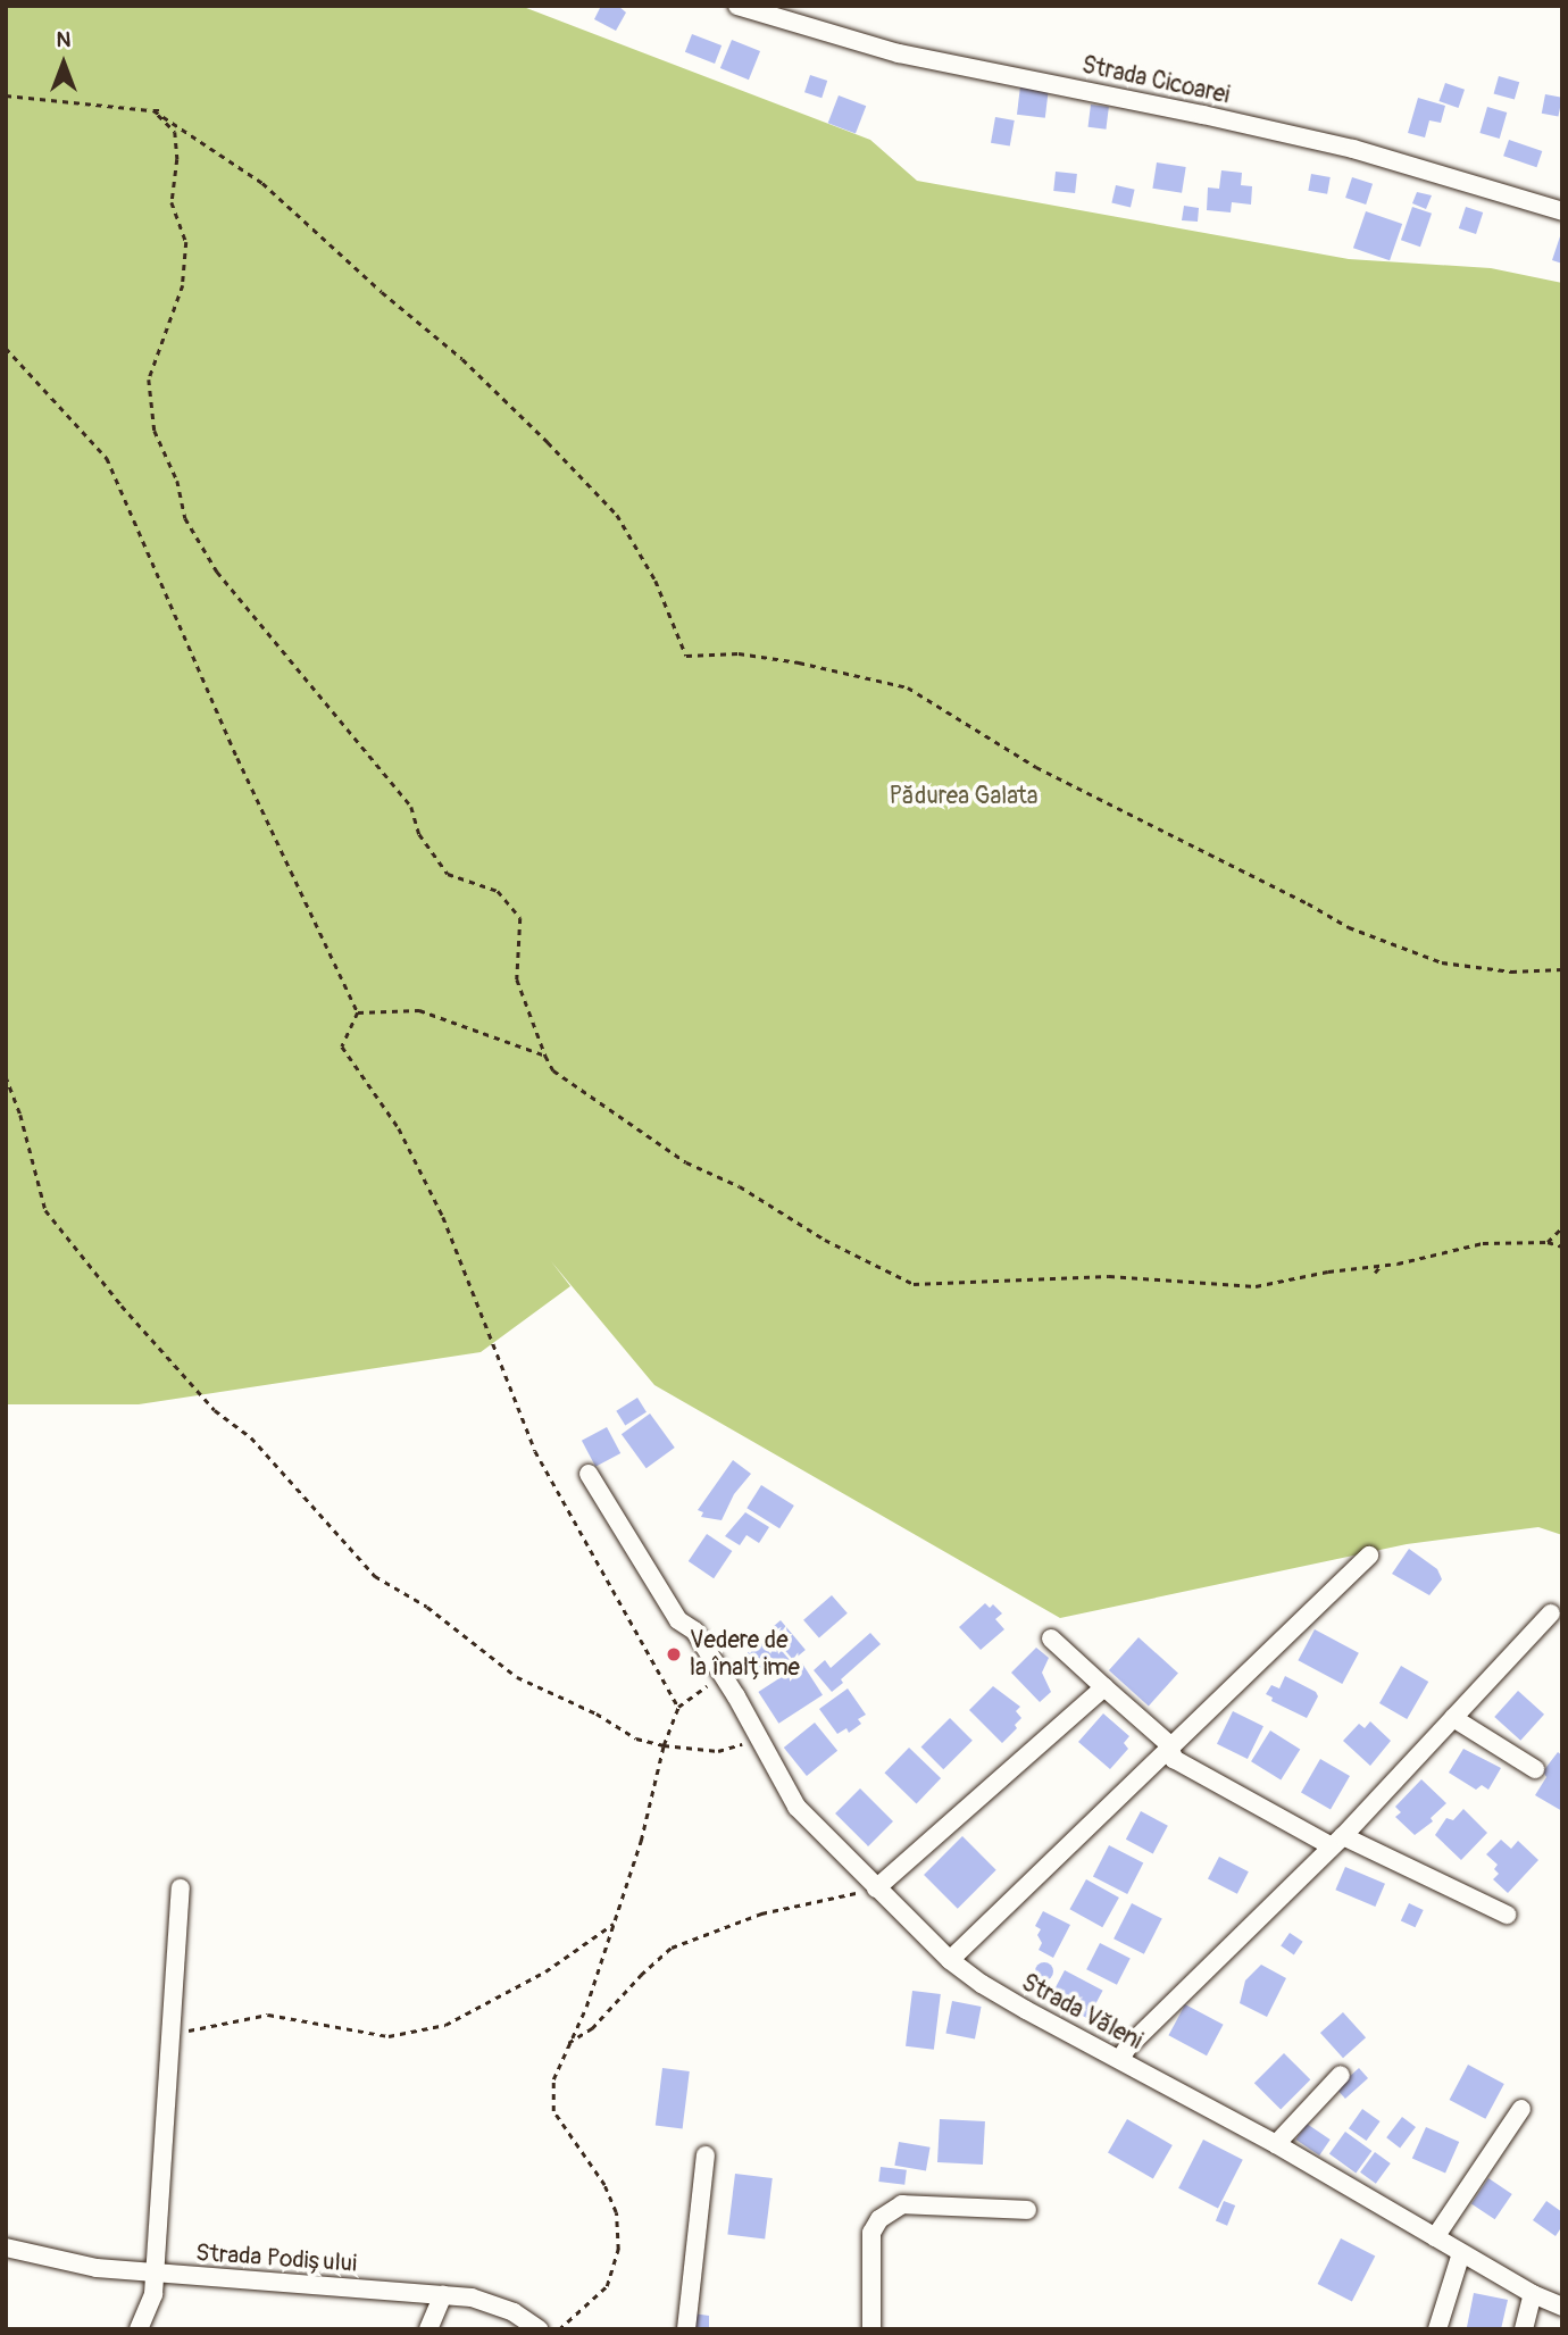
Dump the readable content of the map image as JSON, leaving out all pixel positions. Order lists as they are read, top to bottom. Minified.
{"streets":{"street":["Strada Cicoarei","Strada Văleni","Strada Podișului"]},"parks":["Pădurea Galata"],"places":["Vedere de la înalțime"],"north":"top"}
